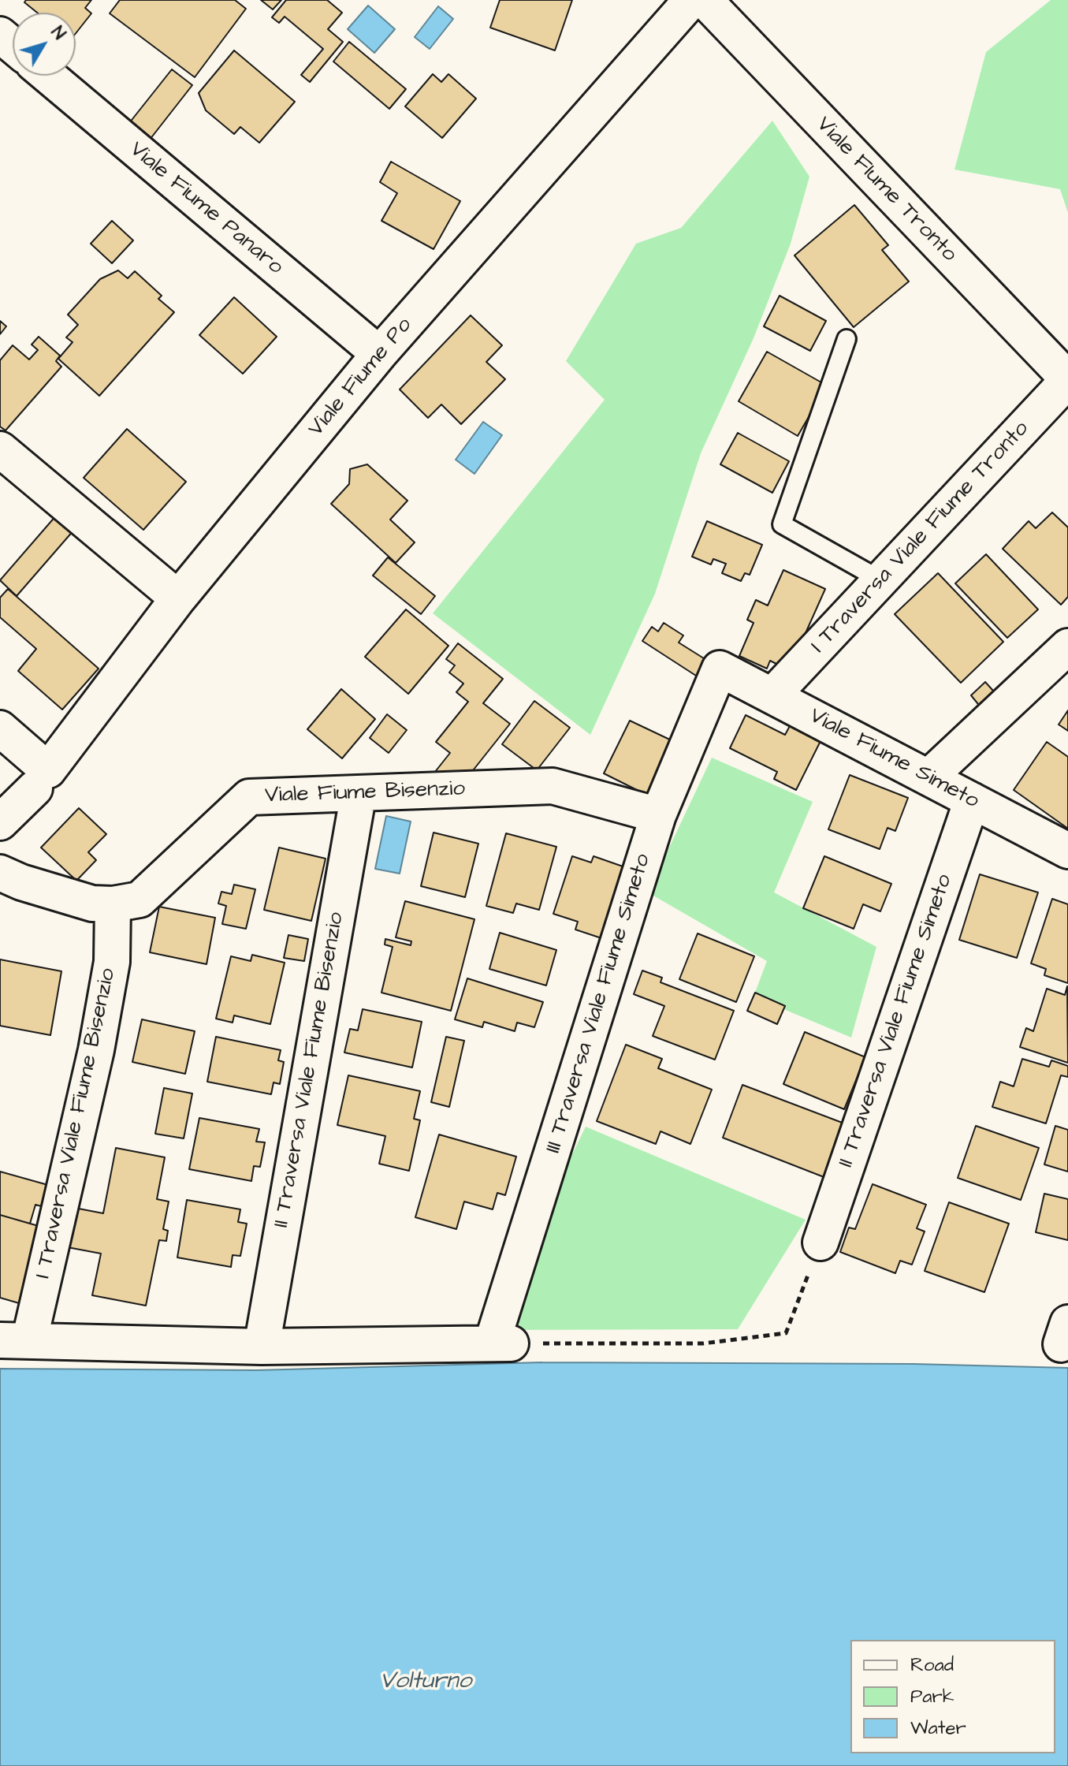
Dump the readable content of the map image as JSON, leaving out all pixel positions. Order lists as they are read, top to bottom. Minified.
{"streets":{"street":["Viale FIume Tronto","Viale Fiume Panaro","Viale Fiume Po","I Traversa Viale Fiume Tronto","Viale Fiume Simeto","Viale Fiume Bisenzio","III Traversa Viale Fiume Simeto","II Traversa Viale Fiume Simeto","II Traversa Viale Fiume Bisenzio","I Traversa Viale Fiume Bisenzio"]},"crossings":[["Viale FIume Tronto","I Traversa Viale Fiume Tronto"],["Viale Fiume Panaro","Viale Fiume Po"],["I Traversa Viale Fiume Tronto","Viale Fiume Simeto"],["Viale Fiume Simeto","III Traversa Viale Fiume Simeto"],["Viale Fiume Simeto","II Traversa Viale Fiume Simeto"],["Viale Fiume Bisenzio","III Traversa Viale Fiume Simeto"],["Viale Fiume Bisenzio","II Traversa Viale Fiume Bisenzio"],["Viale Fiume Bisenzio","I Traversa Viale Fiume Bisenzio"]],"water":["Volturno"],"legend":["Road","Park","Water"],"north":"top right"}
